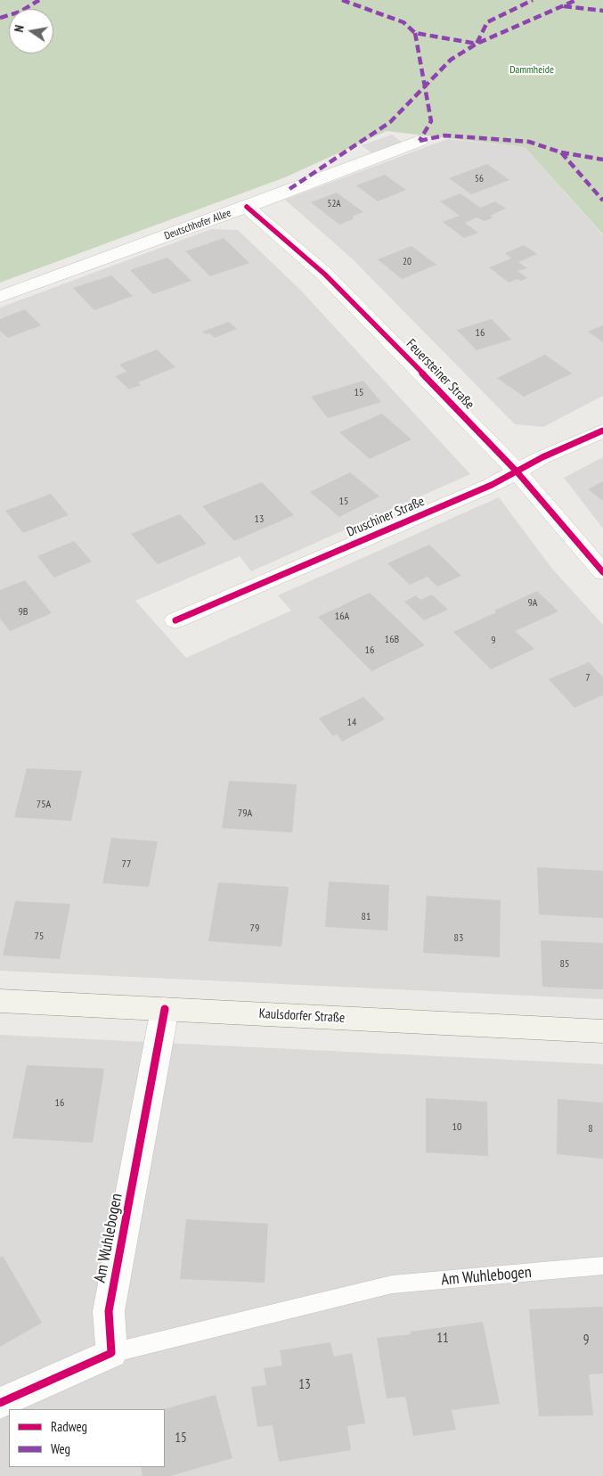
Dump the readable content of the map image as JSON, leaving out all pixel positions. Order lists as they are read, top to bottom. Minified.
{"streets":{"main road":["Kaulsdorfer Straße"],"street":["Deutschhofer Allee","Feuersteiner Straße","Druschiner Straße","Am Wuhlebogen"]},"crossings":[["Deutschhofer Allee","Feuersteiner Straße"],["Feuersteiner Straße","Druschiner Straße"],["Kaulsdorfer Straße","Am Wuhlebogen"]],"parks":["Dammheide"],"house_numbers":["56","52A","20","16","15","15","13","9A","9B","16A","16B","9","16","7","14","75A","79A","77","81","79","75","83","85","16","10","8","11","9","13","15"],"legend":["Radweg","Weg"],"north":"left"}
